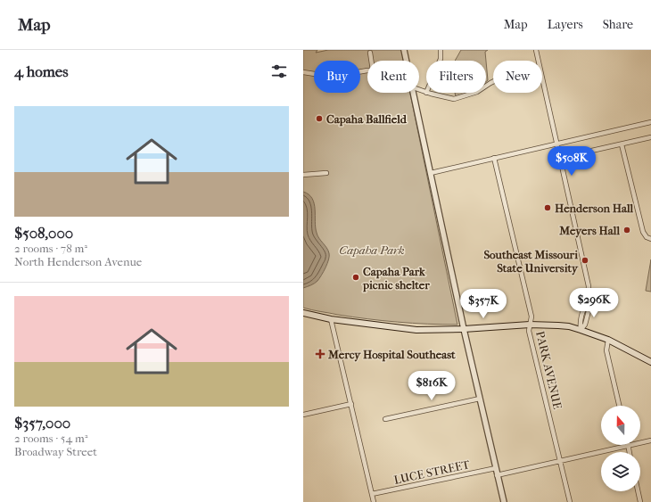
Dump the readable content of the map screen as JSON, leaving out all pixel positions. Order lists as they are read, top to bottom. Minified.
{"streets":{"street":["PARK AVENUE","LUCE STREET"]},"parks":["Capaha Park"],"places":{"other":["Capaha Ballfield","Henderson Hall","Meyers Hall","Southeast Missouri State University","Capaha Park picnic shelter"],"health":["Mercy Hospital Southeast"]},"north":"top","page":{"header":"Map","nav":["Map","Layers","Share"],"heading":"4 homes","chip":["Buy","Rent","Filters","New"],"list":[{"name":"$508,000","note":"2 rooms · 78 m² · North Henderson Avenue"},{"name":"$357,000","note":"2 rooms · 54 m² · Broadway Street"}],"price":["$508K","$296K","$357K","$816K"]}}
